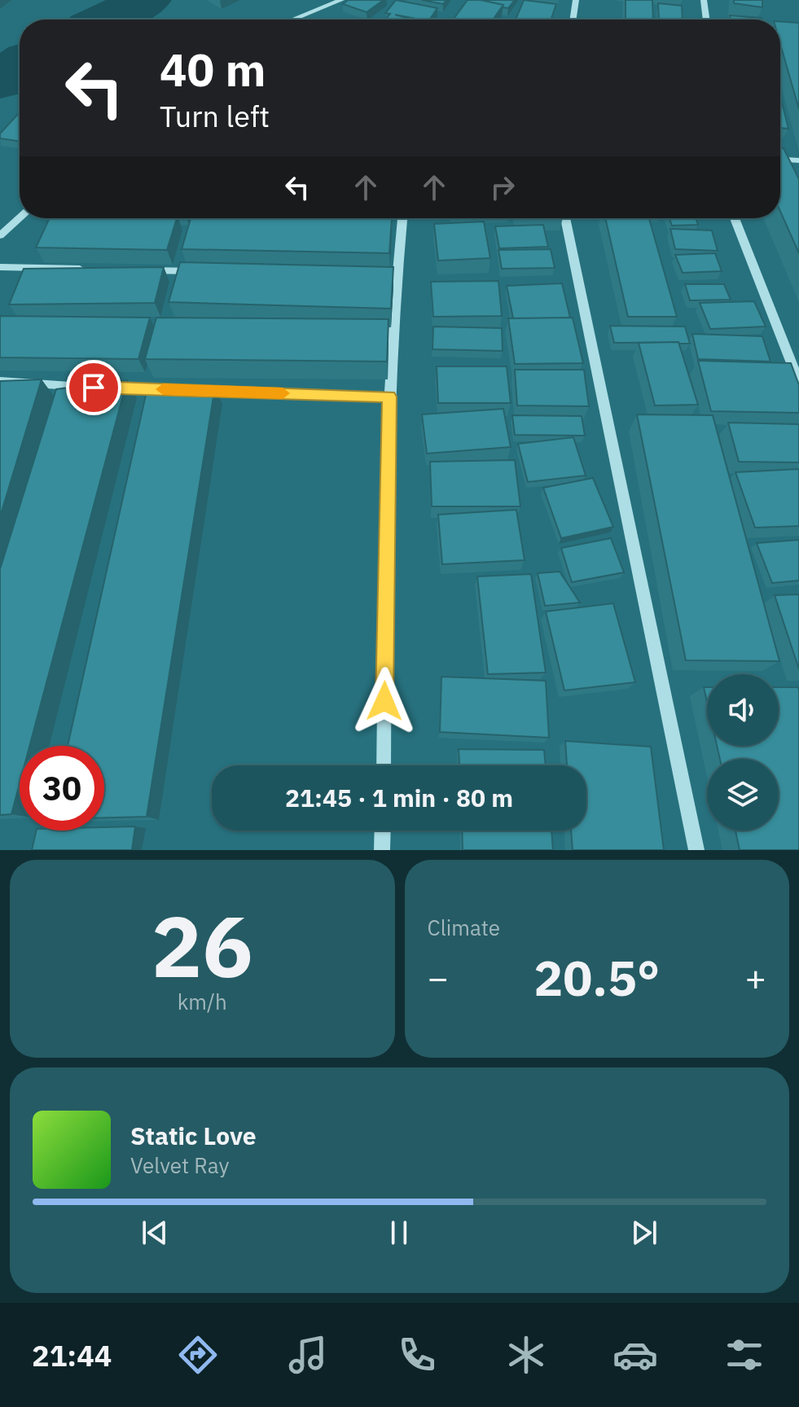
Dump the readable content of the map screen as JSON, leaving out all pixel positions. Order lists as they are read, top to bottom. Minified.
{"page":{"turn":["40 m","Turn left"],"limit":"30","trip":"21:45 · 1 min · 80 m","tile":[["26","km/h"],"Climate"],"heat":["−","20.5°","+"],"song":["Static Love","Velvet Ray"],"tabs":"21:44"}}
